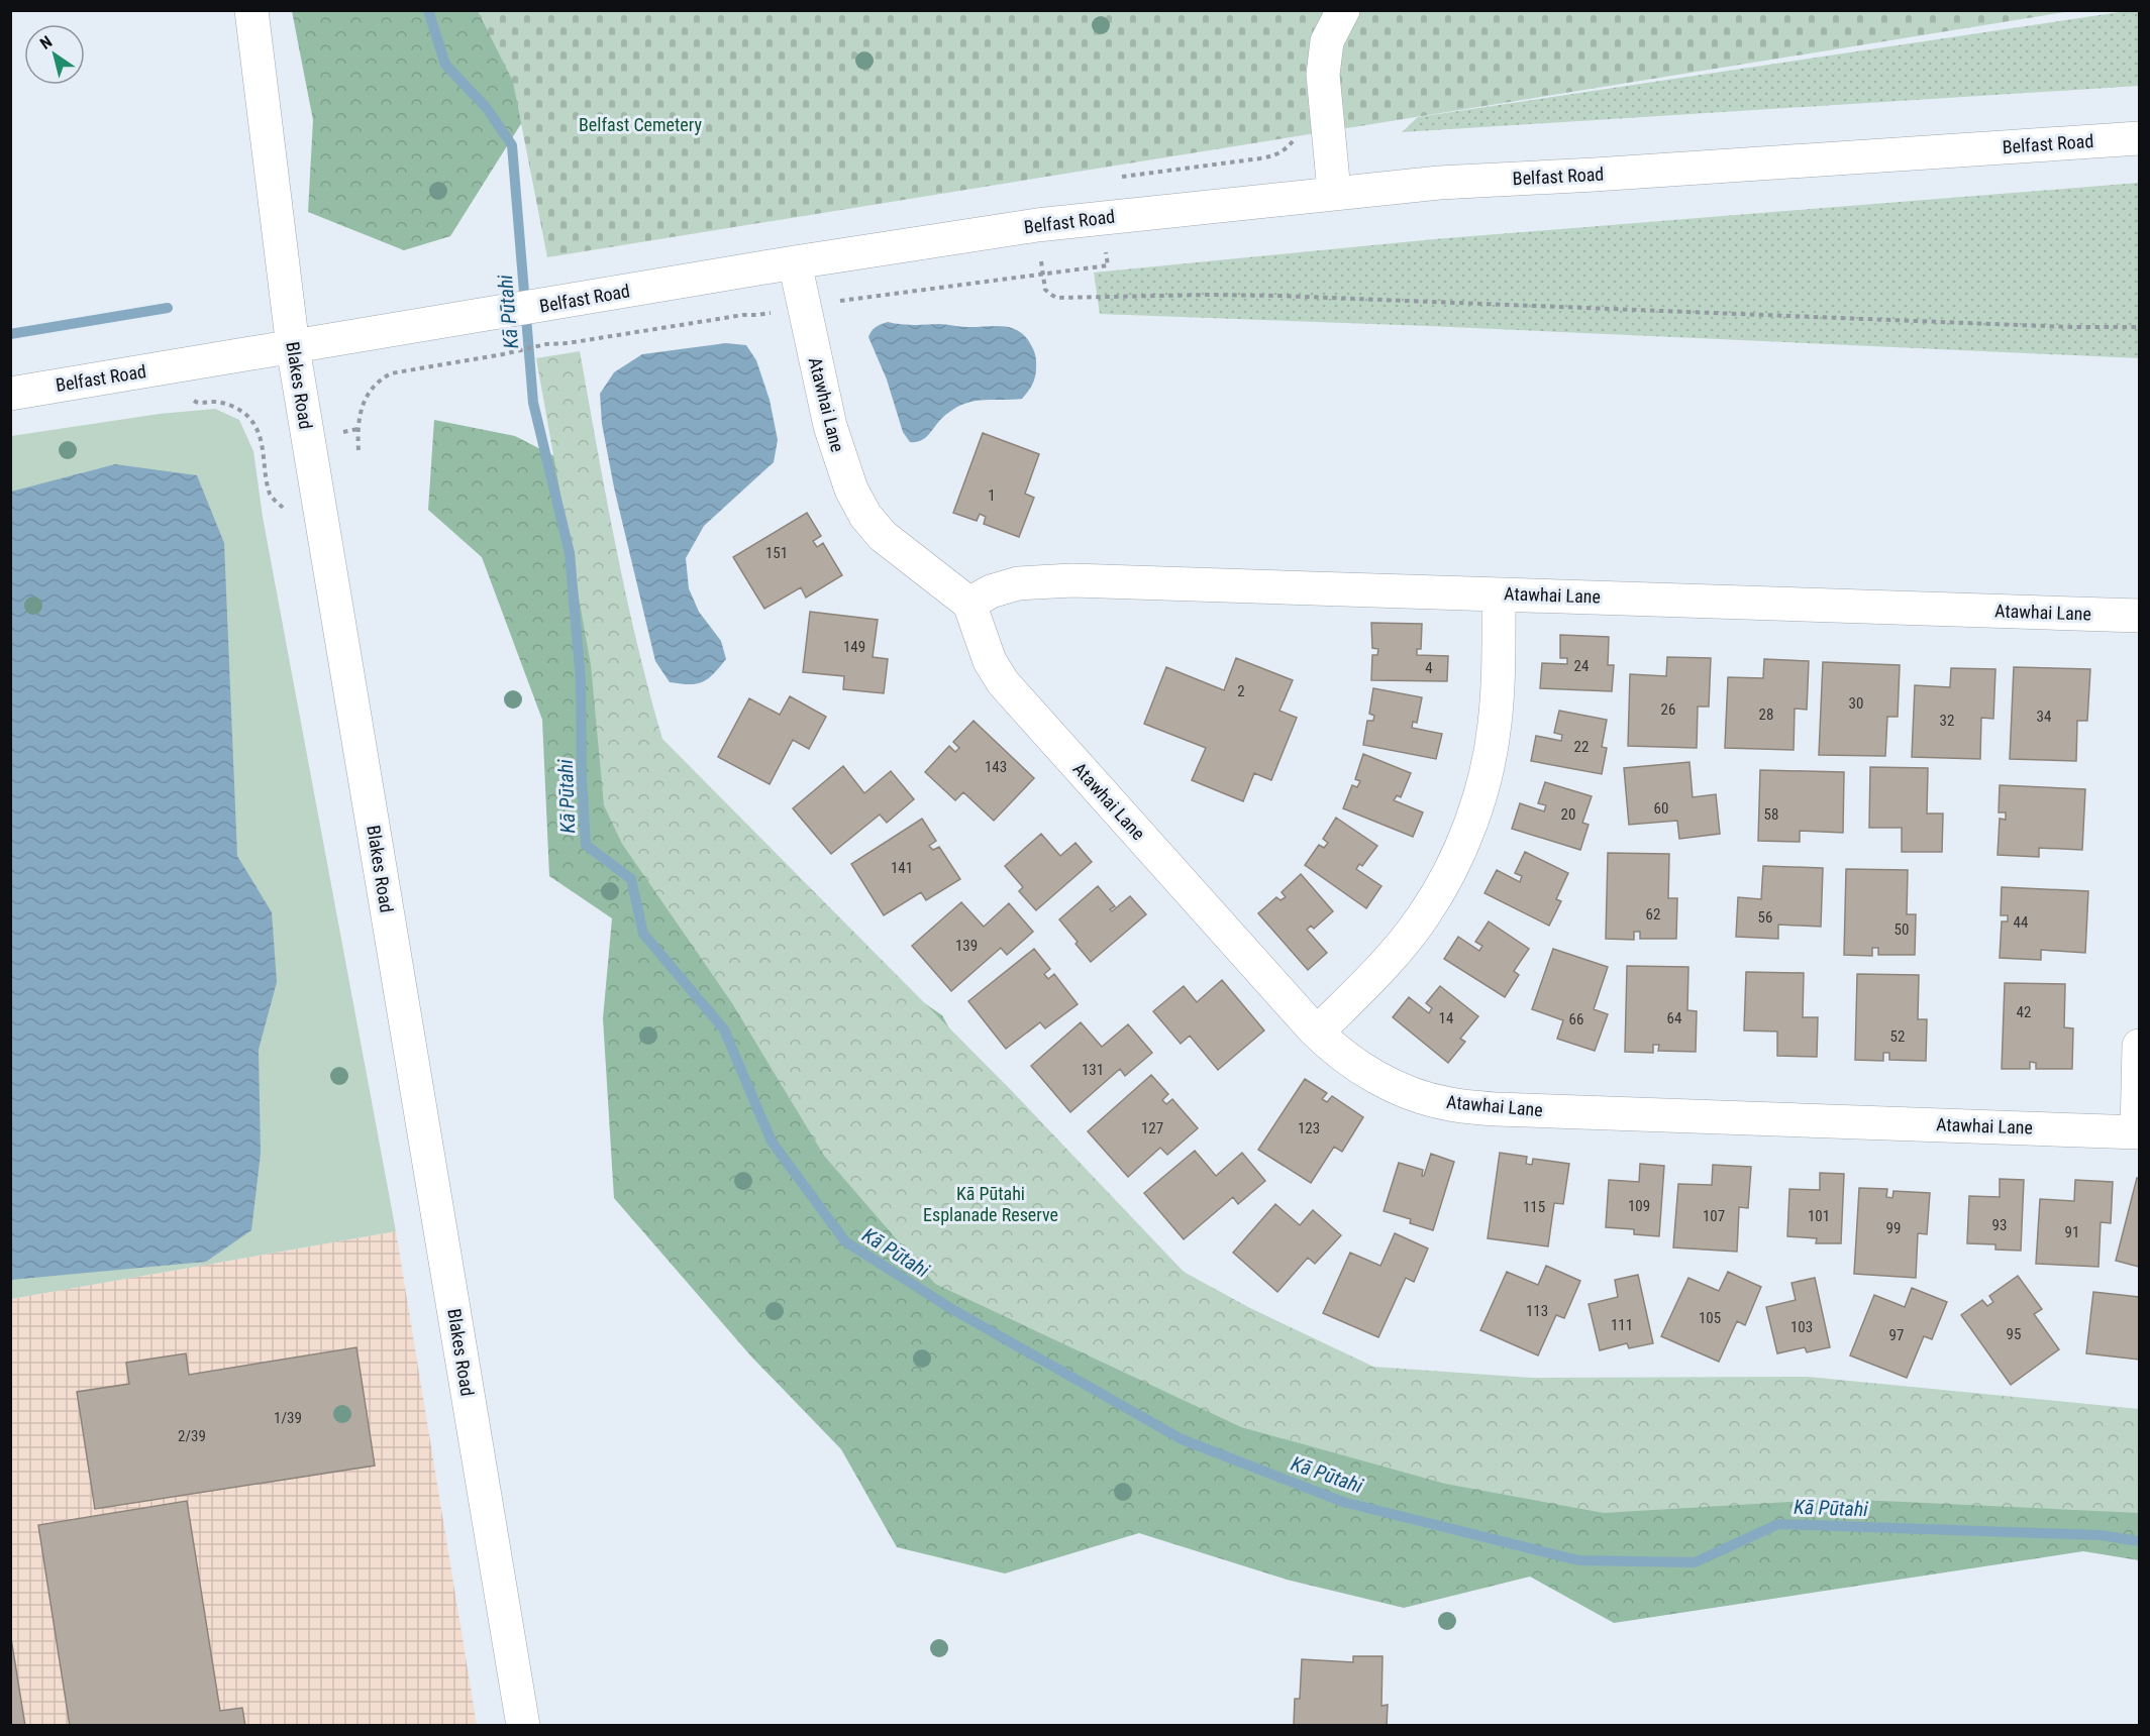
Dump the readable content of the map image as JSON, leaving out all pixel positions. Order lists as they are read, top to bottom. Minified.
{"streets":{"street":["Belfast Road","Blakes Road","Atawhai Lane"]},"crossings":[["Belfast Road","Blakes Road"],["Belfast Road","Atawhai Lane"]],"water":["Kā Pūtahi"],"parks":["Belfast Cemetery","Kā Pūtahi Esplanade Reserve"],"house_numbers":["1","151","149","24","4","2","30","26","28","34","32","22","143","60","20","58","141","62","56","44","50","139","42","14","64","66","52","131","127","123","109","115","107","101","93","99","91","113","105","111","103","95","97","1/39","2/39"],"north":"top left"}
